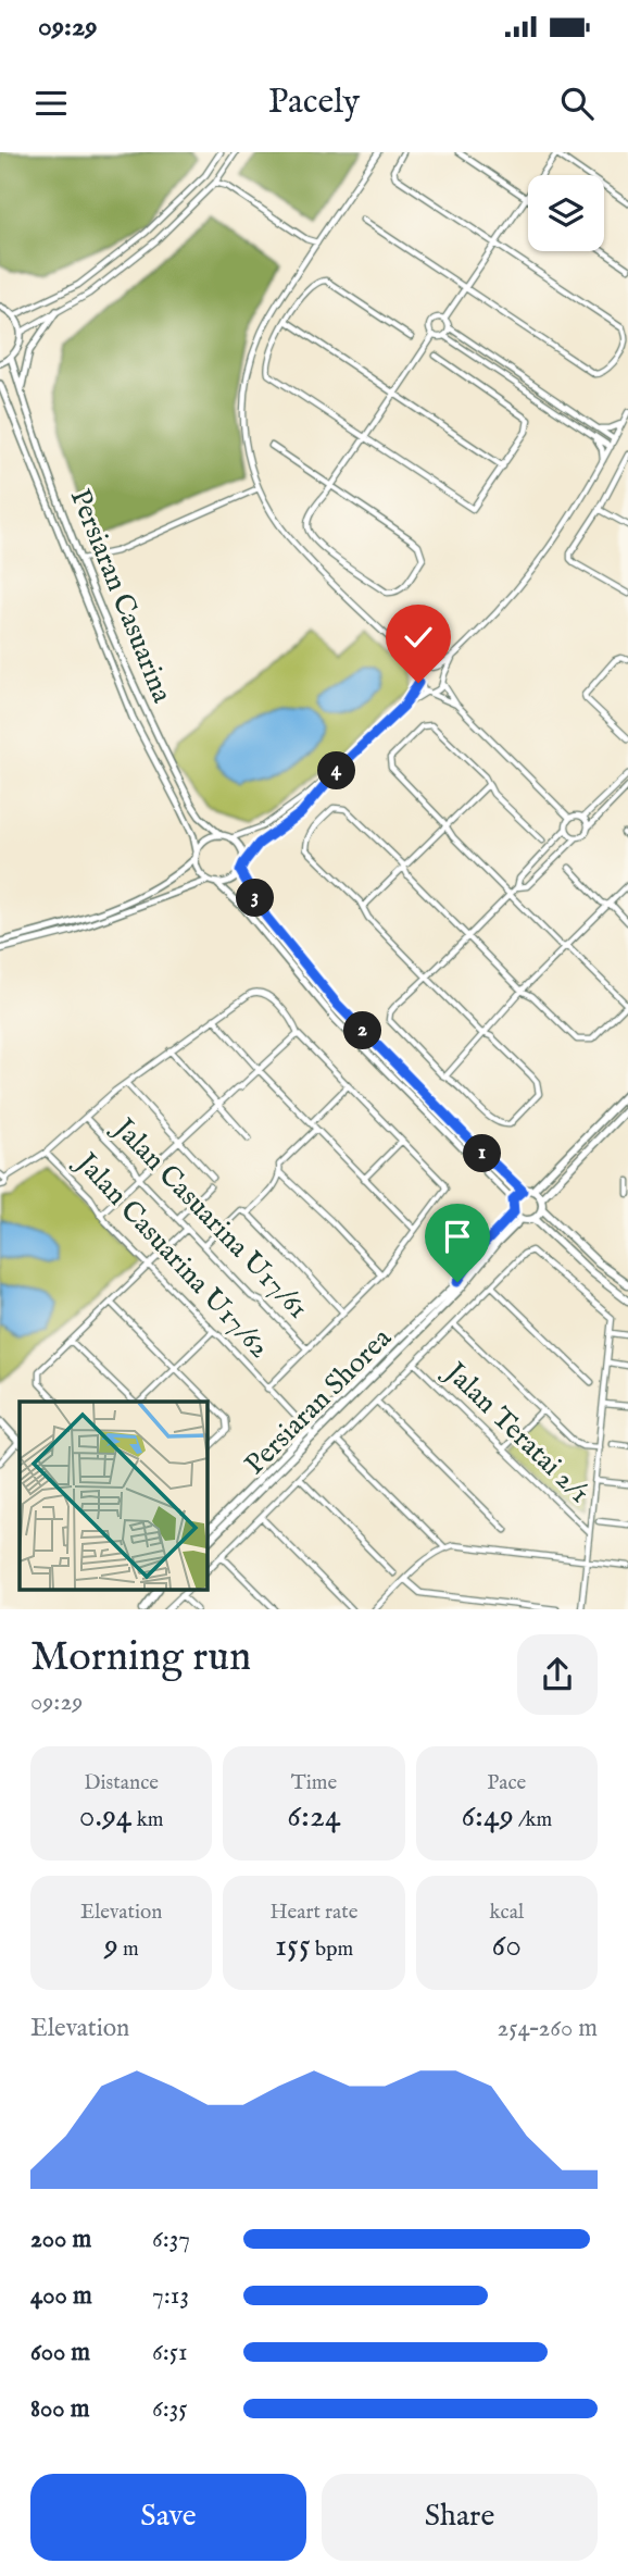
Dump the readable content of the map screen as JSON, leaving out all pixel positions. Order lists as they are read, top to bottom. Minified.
{"streets":{"main road":["Persiaran Shorea"],"street":["Persiaran Casuarina","Jalan Casuarina U17/61","Jalan Casuarina U17/62","Jalan Teratai 2/1"]},"crossings":[["Jalan Casuarina U17/62","Persiaran Shorea"]],"page":{"status":"09:29","header":"Pacely","pins":["4","3","2","1"],"heading":["Morning run","09:29"],"stats":[["Distance","0.94 km"],["Time","6:24"],["Pace","6:49 /km"],["Elevation","9 m"],["Heart rate","155 bpm"],["kcal","60"]],"chart":["Elevation","254–260 m"],"list":[{"name":"200 m","note":"6:37"},{"name":"400 m","note":"7:13"},{"name":"600 m","note":"6:51"},{"name":"800 m","note":"6:35"}],"buttons":["Save","Share"]}}
